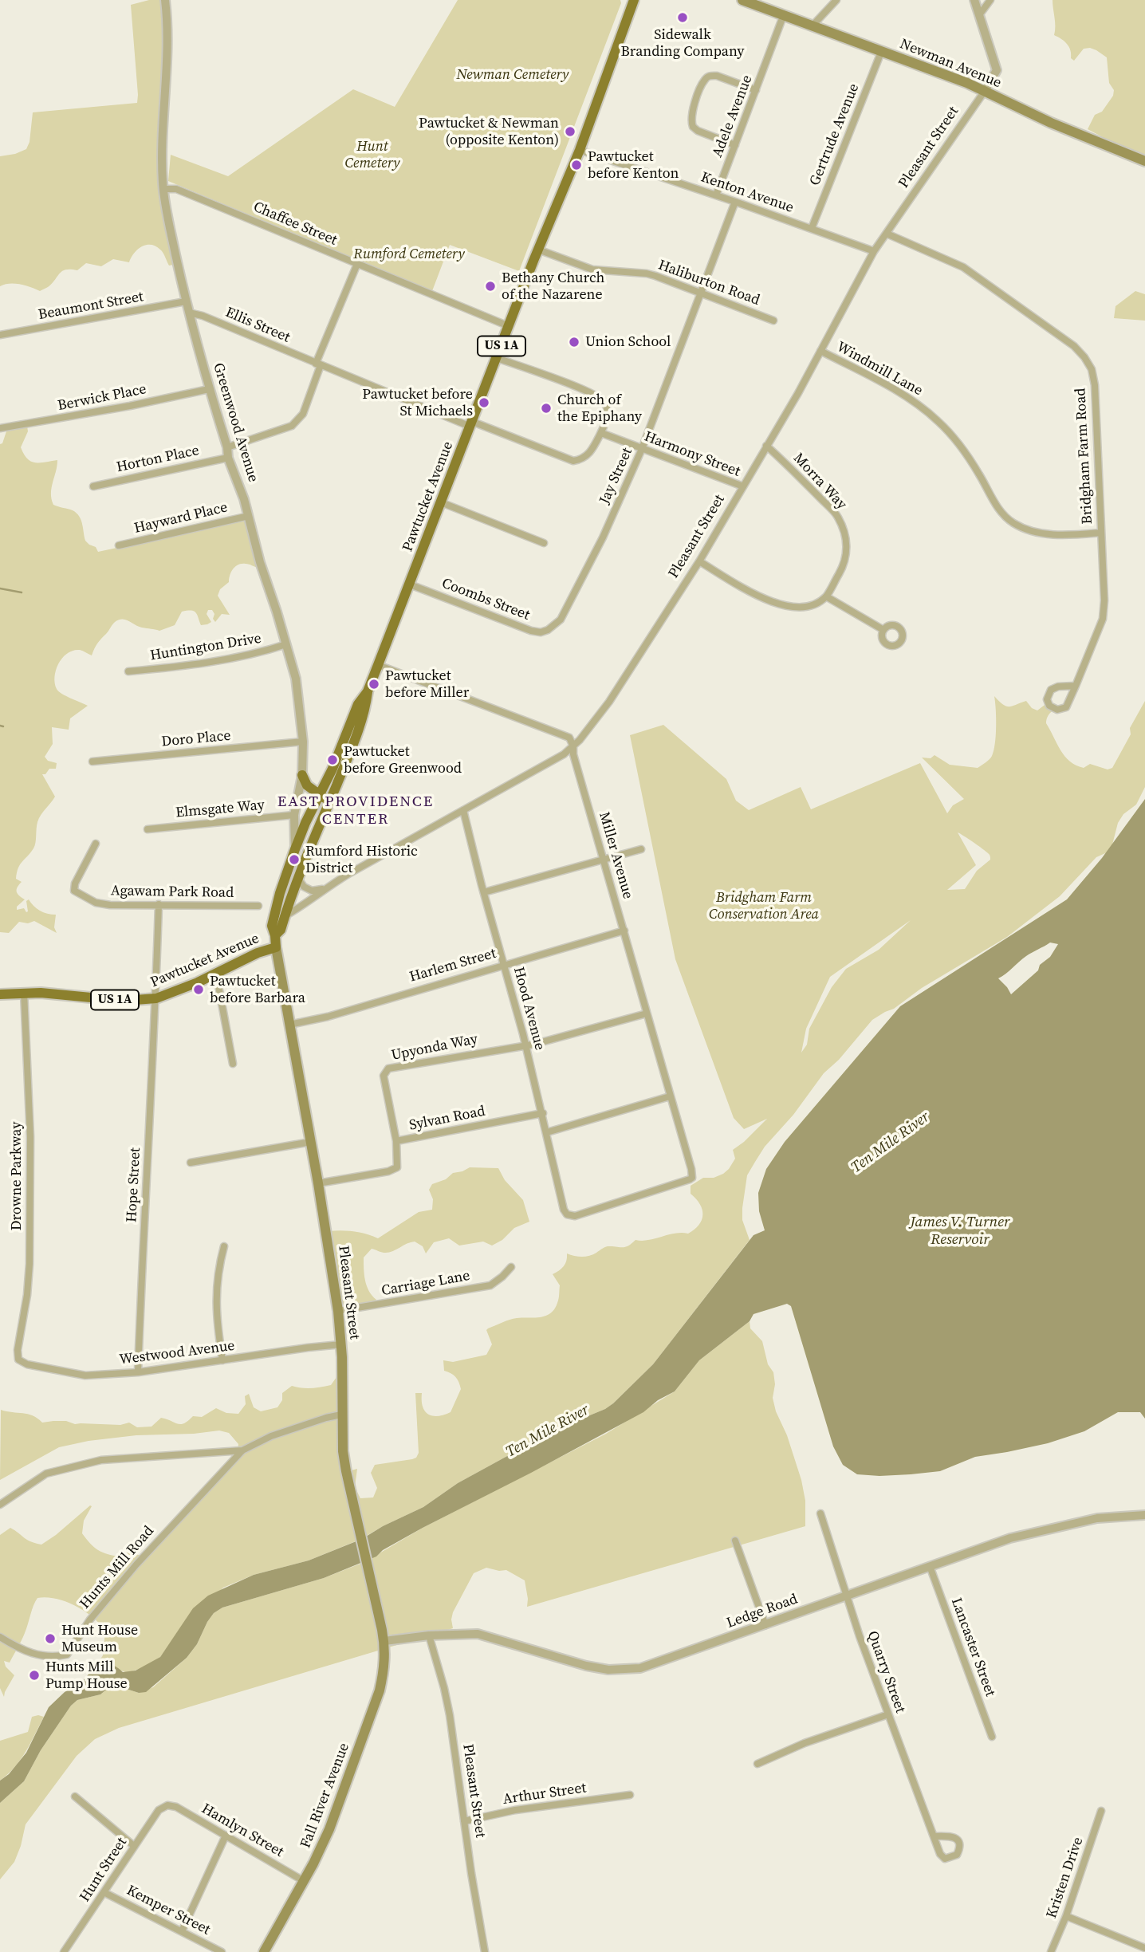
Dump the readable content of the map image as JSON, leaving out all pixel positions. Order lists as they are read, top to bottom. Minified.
{"streets":{"main road":["Newman Avenue","Pleasant Street","US 1A","Pawtucket Avenue","Fall River Avenue"],"street":["Adele Avenue","Gertrude Avenue","Kenton Avenue","Chaffee Street","Haliburton Road","Beaumont Street","Ellis Street","Windmill Lane","Berwick Place","Greenwood Avenue","Harmony Street","Bridgham Farm Road","Horton Place","Jay Street","Morra Way","Hayward Place","Coombs Street","Huntington Drive","Doro Place","Elmsgate Way","Miller Avenue","Agawam Park Road","Harlem Street","Hood Avenue","Upyonda Way","Sylvan Road","Drowne Parkway","Hope Street","Carriage Lane","Westwood Avenue","Hunts Mill Road","Ledge Road","Lancaster Street","Quarry Street","Arthur Street","Hamlyn Street","Hunt Street","Kristen Drive","Kemper Street"]},"crossings":[["Newman Avenue","Adele Avenue"],["Newman Avenue","Gertrude Avenue"],["Newman Avenue","Pleasant Street"],["Adele Avenue","Kenton Avenue"],["Gertrude Avenue","Kenton Avenue"],["Pleasant Street","Kenton Avenue"],["Pleasant Street","Windmill Lane"],["Pleasant Street","Harmony Street"],["Pleasant Street","Bridgham Farm Road"],["Pleasant Street","Morra Way"],["Pleasant Street","Pawtucket Avenue"],["Pleasant Street","Miller Avenue"],["Pleasant Street","Harlem Street"],["Pleasant Street","Hood Avenue"],["Pleasant Street","Sylvan Road"],["Pleasant Street","Carriage Lane"],["Pleasant Street","Westwood Avenue"],["Pleasant Street","Hunts Mill Road"],["Pleasant Street","Ledge Road"],["Pleasant Street","Arthur Street"],["Pleasant Street","Fall River Avenue"],["Kenton Avenue","Jay Street"],["Kenton Avenue","Pawtucket Avenue"],["Chaffee Street","Greenwood Avenue"],["Chaffee Street","Pawtucket Avenue"],["Haliburton Road","Jay Street"],["Haliburton Road","Pawtucket Avenue"],["Beaumont Street","Greenwood Avenue"],["Ellis Street","Greenwood Avenue"],["Ellis Street","Harmony Street"],["Ellis Street","Pawtucket Avenue"],["Windmill Lane","Bridgham Farm Road"],["Berwick Place","Greenwood Avenue"],["Greenwood Avenue","Horton Place"],["Greenwood Avenue","Pawtucket Avenue"],["Greenwood Avenue","Hayward Place"],["Greenwood Avenue","Huntington Drive"],["Greenwood Avenue","Doro Place"],["Greenwood Avenue","Elmsgate Way"],["Harmony Street","Jay Street"],["Jay Street","Coombs Street"],["Pawtucket Avenue","Coombs Street"],["Pawtucket Avenue","Drowne Parkway"],["Pawtucket Avenue","Hope Street"],["Miller Avenue","Harlem Street"],["Miller Avenue","Hood Avenue"],["Miller Avenue","Upyonda Way"],["Agawam Park Road","Hope Street"],["Harlem Street","Hood Avenue"],["Hood Avenue","Upyonda Way"],["Hood Avenue","Sylvan Road"],["Upyonda Way","Sylvan Road"],["Drowne Parkway","Westwood Avenue"],["Hope Street","Westwood Avenue"],["Ledge Road","Lancaster Street"],["Ledge Road","Quarry Street"],["Ledge Road","Fall River Avenue"],["Fall River Avenue","Hamlyn Street"],["Hamlyn Street","Hunt Street"],["Hunt Street","Kemper Street"]],"districts":["EAST PROVIDENCE CENTER"],"water":["Ten Mile River","James V. Turner Reservoir"],"parks":["Newman Cemetery","Hunt Cemetery","Rumford Cemetery","Bridgham Farm Conservation Area"],"places":["Sidewalk Branding Company","Pawtucket & Newman (opposite Kenton)","Pawtucket before Kenton","Bethany Church of the Nazarene","Union School","Pawtucket before St Michaels","Church of the Epiphany","Pawtucket before Miller","Pawtucket before Greenwood","Rumford Historic District","Pawtucket before Barbara","Hunt House Museum","Hunts Mill Pump House"]}
